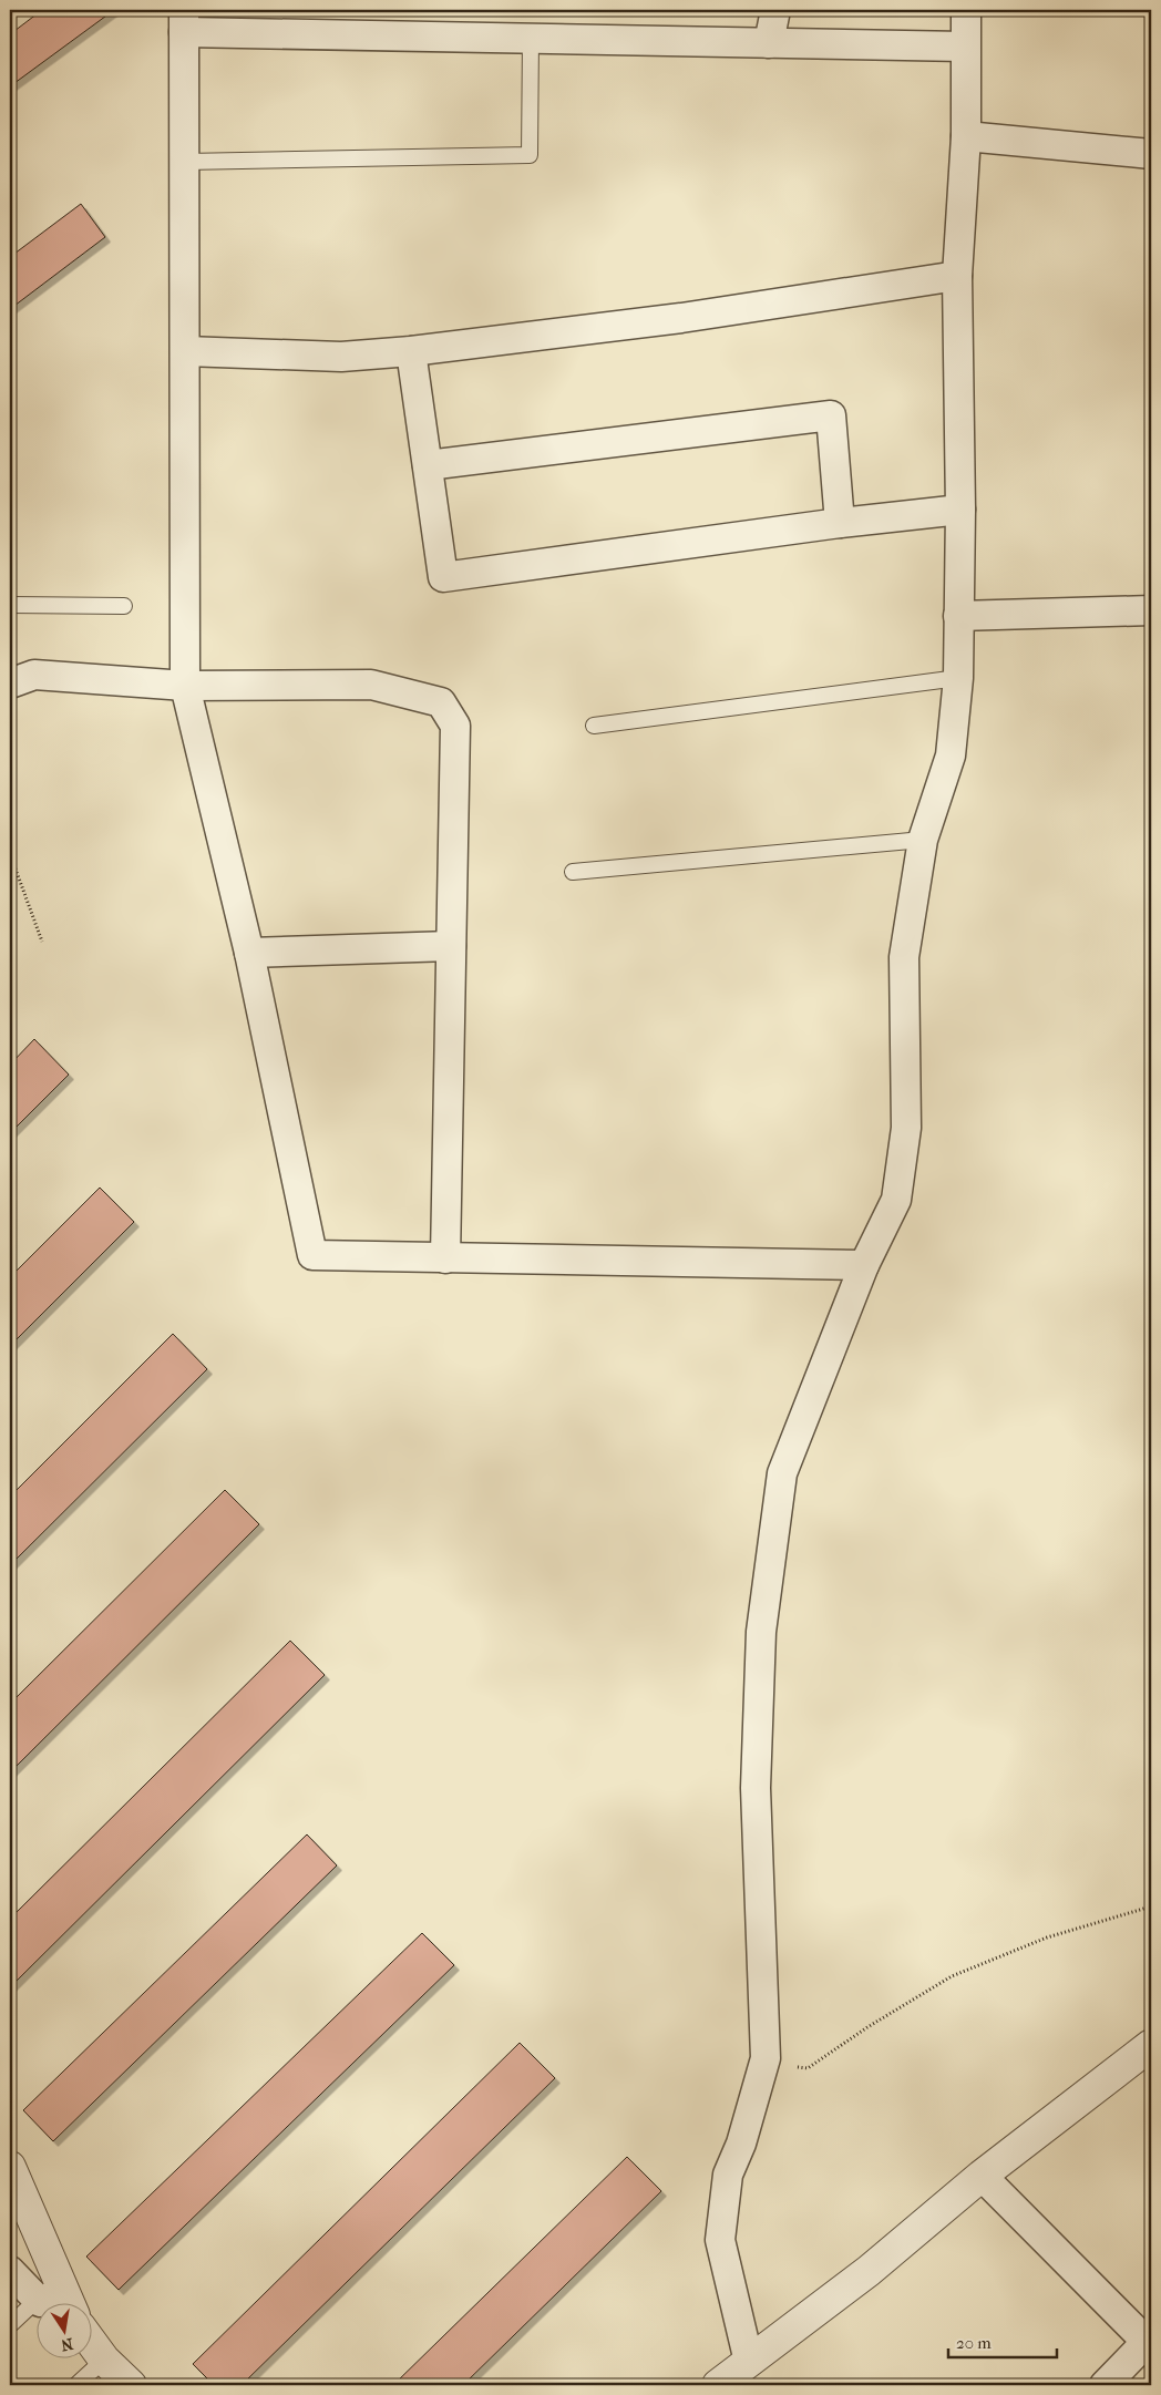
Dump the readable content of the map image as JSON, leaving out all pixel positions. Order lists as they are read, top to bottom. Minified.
{"scale_bar":"20 m","north":"bottom"}
